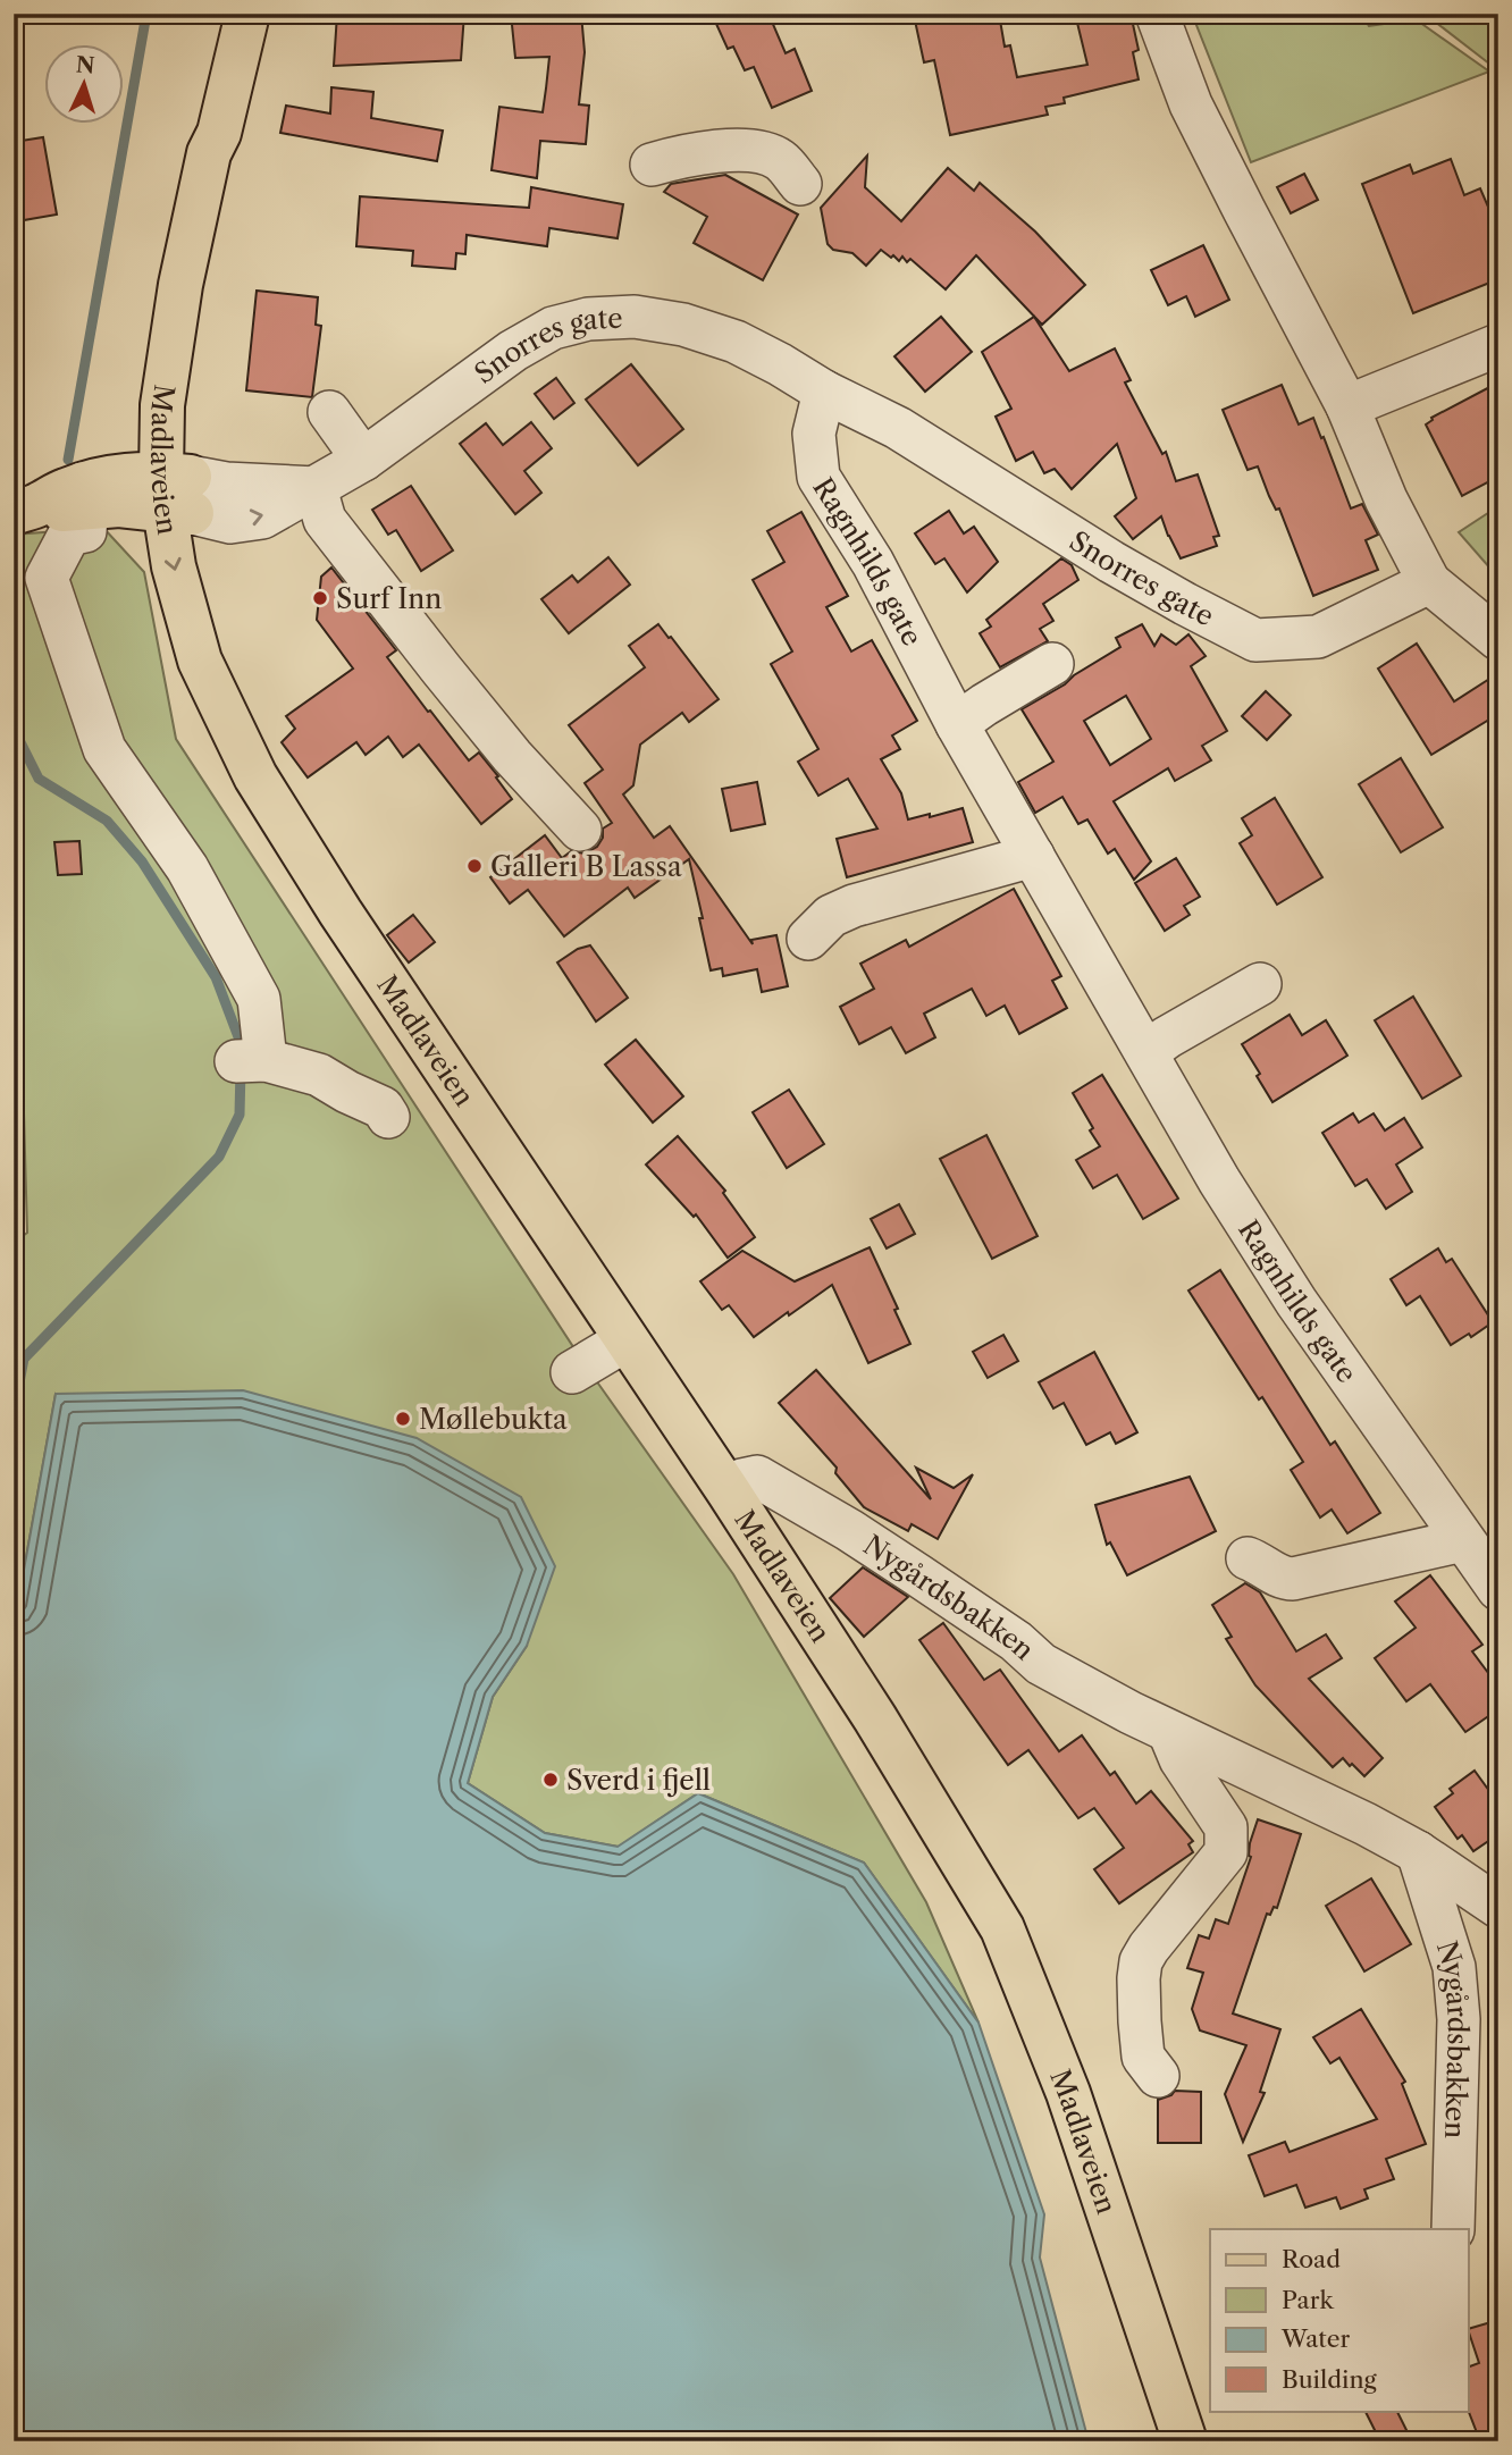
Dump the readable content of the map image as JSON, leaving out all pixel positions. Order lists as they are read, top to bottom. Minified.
{"streets":{"main road":["Madlaveien"],"street":["Snorres gate","Ragnhilds gate","Nygårdsbakken"]},"crossings":[["Snorres gate","Madlaveien"],["Snorres gate","Ragnhilds gate"],["Madlaveien","Nygårdsbakken"]],"places":["Surf Inn","Galleri B Lassa","Møllebukta","Sverd i fjell"],"legend":["Road","Park","Water","Building"],"north":"top"}
